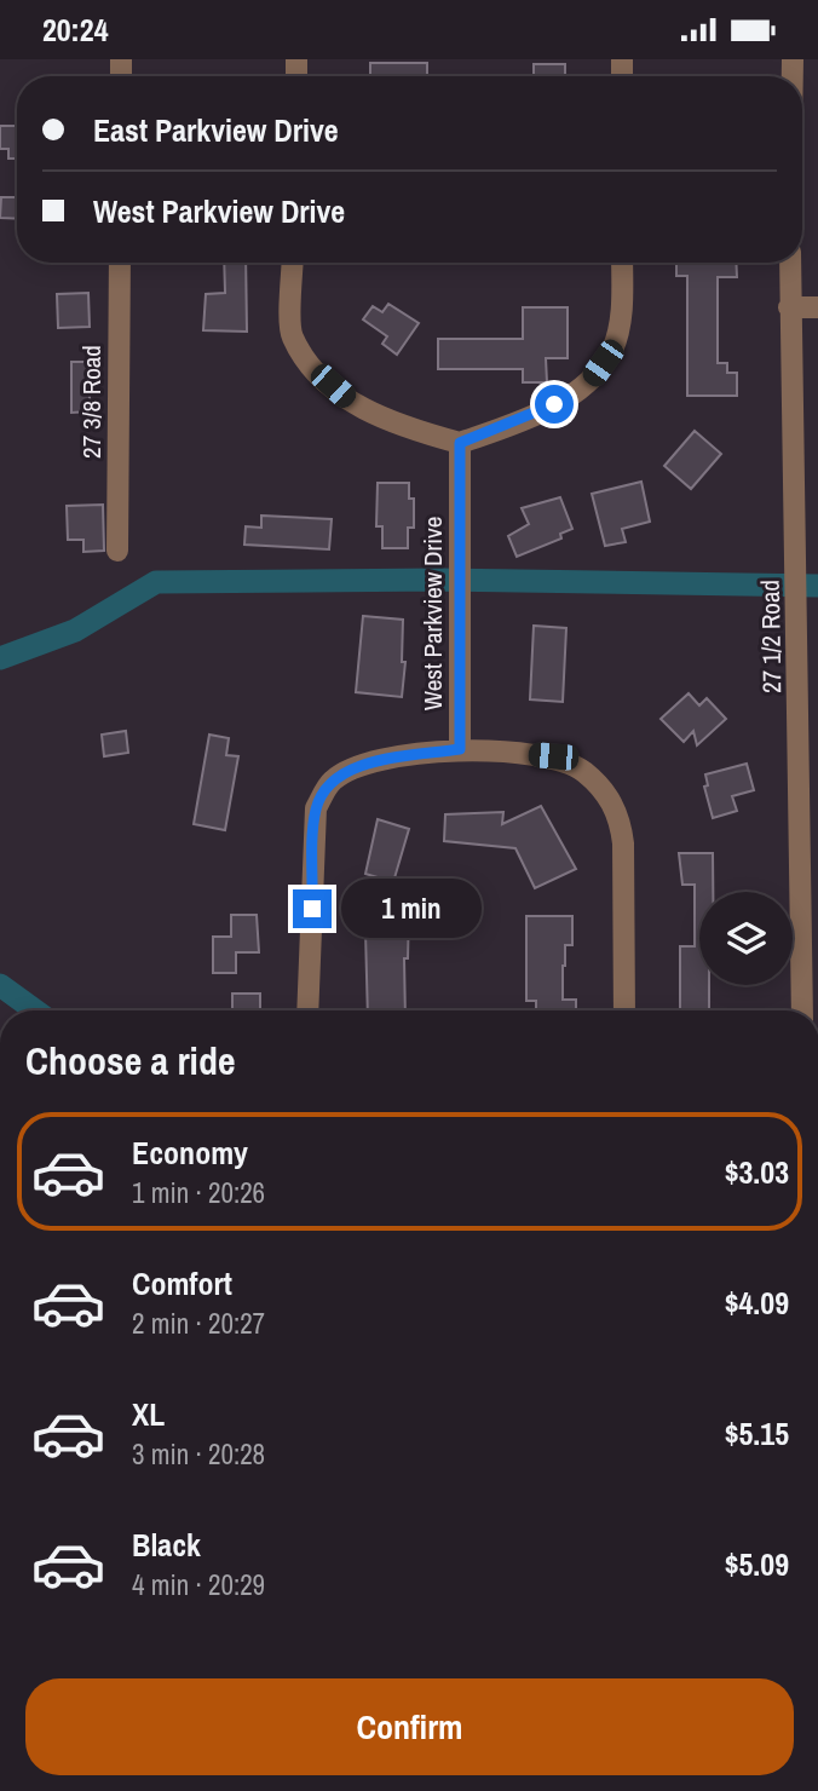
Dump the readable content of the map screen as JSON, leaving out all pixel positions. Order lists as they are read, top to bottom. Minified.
{"streets":{"street":["27 3/8 Road","West Parkview Drive","27 1/2 Road"]},"page":{"status":"20:24","banner":["East Parkview Drive","West Parkview Drive"],"bubble":"1 min","heading":"Choose a ride","list":[{"name":"Economy","note":"1 min · 20:26","value":"$3.03"},{"name":"Comfort","note":"2 min · 20:27","value":"$4.09"},{"name":"XL","note":"3 min · 20:28","value":"$5.15"},{"name":"Black","note":"4 min · 20:29","value":"$5.09"}],"buttons":"Confirm"}}
